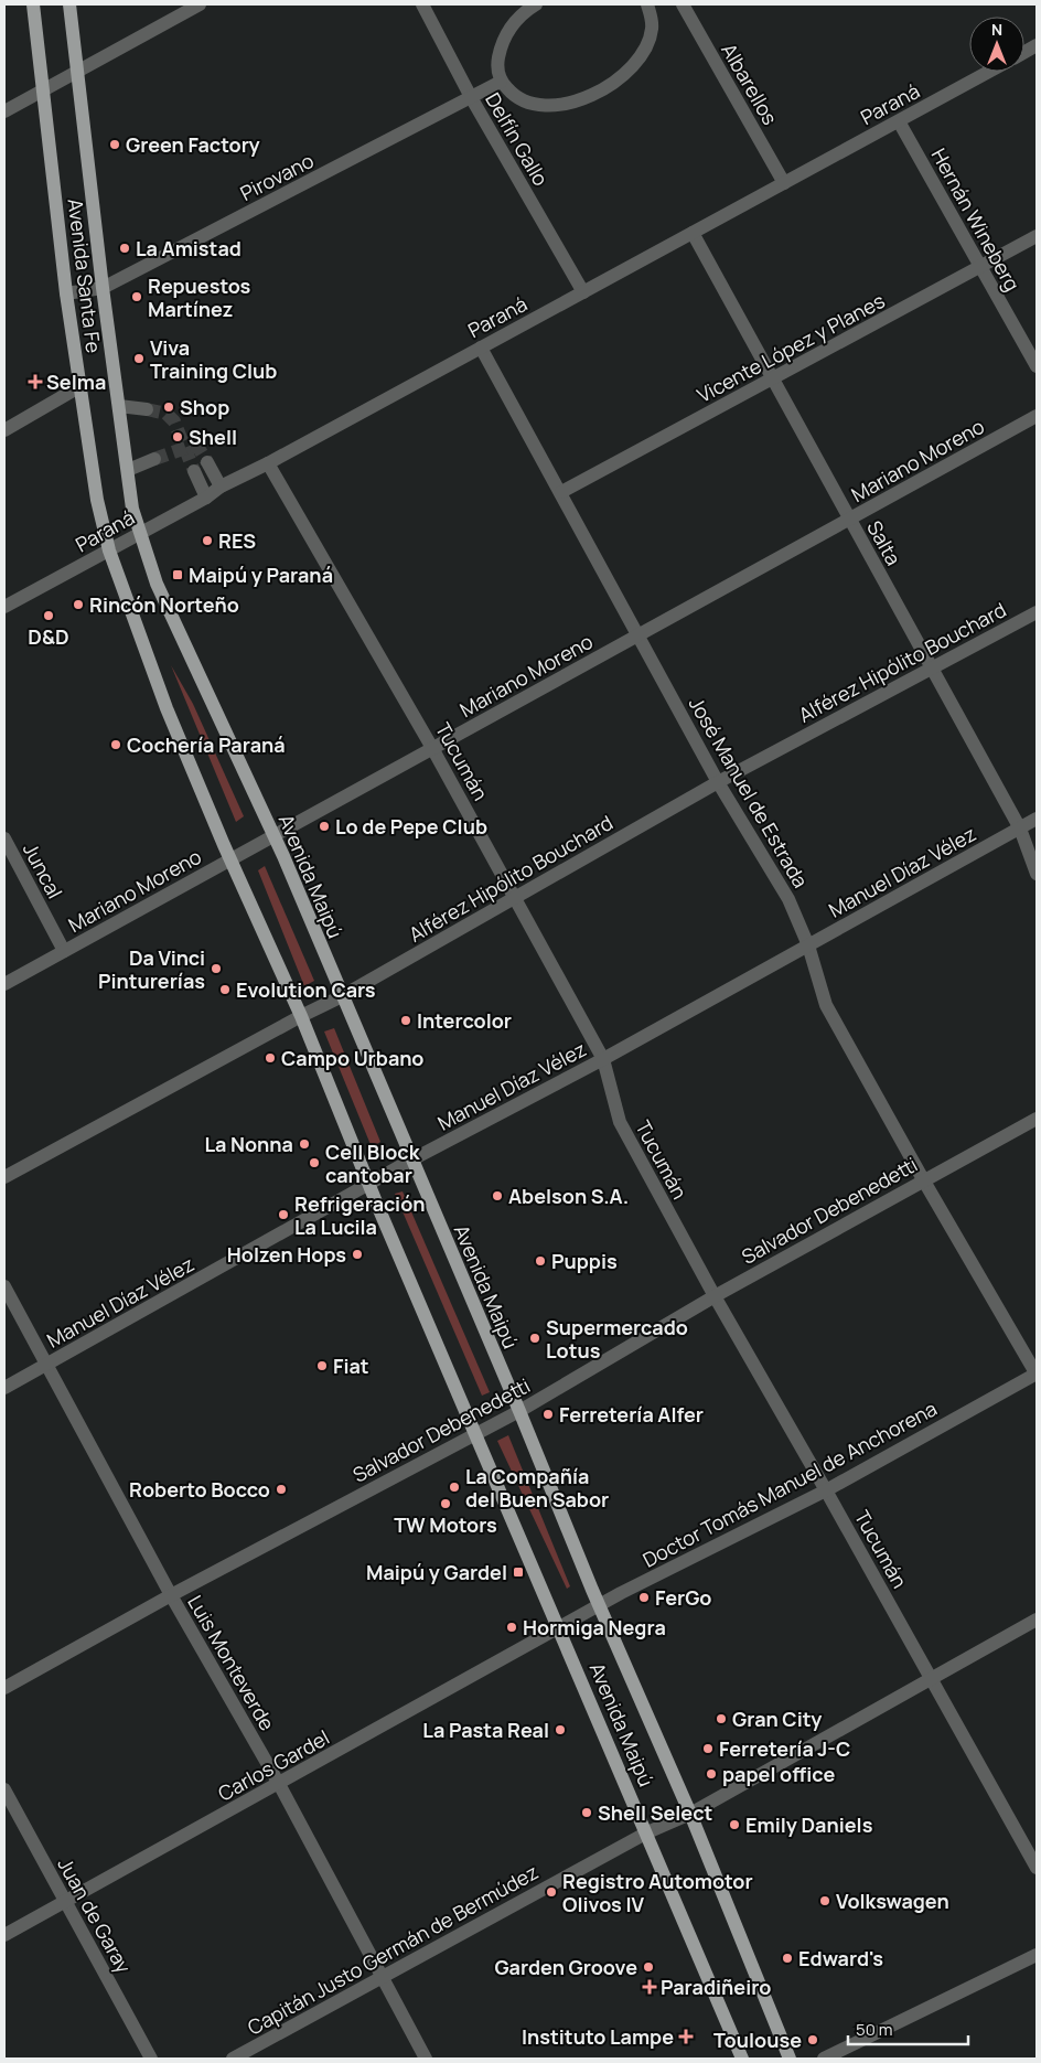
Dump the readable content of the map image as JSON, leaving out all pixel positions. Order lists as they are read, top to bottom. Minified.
{"streets":{"main road":["Avenida Santa Fe","Avenida Maipú"],"street":["Albarellos","Paraná","Delfín Gallo","Pirovano","Hernán Wineberg","Vicente López y Planes","Mariano Moreno","Salta","Alférez Hipólito Bouchard","Tucumán","José Manuel de Estrada","Juncal","Manuel Díaz Vélez","Salvador Debenedetti","Doctor Tomás Manuel de Anchorena","Luis Monteverde","Carlos Gardel","Juan de Garay","Capitán Justo Germán de Bermúdez"]},"crossings":[["Albarellos","Paraná"],["Paraná","Delfín Gallo"],["Paraná","Hernán Wineberg"],["Paraná","Avenida Santa Fe"],["Paraná","Salta"],["Paraná","Tucumán"],["Paraná","José Manuel de Estrada"],["Paraná","Avenida Maipú"],["Delfín Gallo","Pirovano"],["Pirovano","Avenida Santa Fe"],["Hernán Wineberg","Vicente López y Planes"],["Avenida Santa Fe","Avenida Maipú"],["Vicente López y Planes","Salta"],["Vicente López y Planes","José Manuel de Estrada"],["Mariano Moreno","Salta"],["Mariano Moreno","Tucumán"],["Mariano Moreno","José Manuel de Estrada"],["Mariano Moreno","Juncal"],["Mariano Moreno","Avenida Maipú"],["Salta","Alférez Hipólito Bouchard"],["Salta","Manuel Díaz Vélez"],["Alférez Hipólito Bouchard","Tucumán"],["Alférez Hipólito Bouchard","José Manuel de Estrada"],["Alférez Hipólito Bouchard","Avenida Maipú"],["Tucumán","Manuel Díaz Vélez"],["Tucumán","Salvador Debenedetti"],["Tucumán","Doctor Tomás Manuel de Anchorena"],["Tucumán","Capitán Justo Germán de Bermúdez"],["José Manuel de Estrada","Manuel Díaz Vélez"],["José Manuel de Estrada","Salvador Debenedetti"],["José Manuel de Estrada","Doctor Tomás Manuel de Anchorena"],["Manuel Díaz Vélez","Avenida Maipú"],["Manuel Díaz Vélez","Luis Monteverde"],["Avenida Maipú","Salvador Debenedetti"],["Avenida Maipú","Doctor Tomás Manuel de Anchorena"],["Avenida Maipú","Carlos Gardel"],["Avenida Maipú","Capitán Justo Germán de Bermúdez"],["Salvador Debenedetti","Luis Monteverde"],["Doctor Tomás Manuel de Anchorena","Carlos Gardel"],["Luis Monteverde","Carlos Gardel"],["Luis Monteverde","Capitán Justo Germán de Bermúdez"],["Carlos Gardel","Juan de Garay"]],"places":{"other":["Green Factory","La Amistad","Repuestos Martínez","Viva Training Club","Shop","Shell","RES","Rincón Norteño","D&D","Cochería Paraná","Lo de Pepe Club","Da Vinci Pinturerías","Evolution Cars","Intercolor","Campo Urbano","La Nonna","Cell Block cantobar","Abelson S.A.","Refrigeración La Lucila","Holzen Hops","Puppis","Supermercado Lotus","Fiat","Ferretería Alfer","La Compañía del Buen Sabor","Roberto Bocco","TW Motors","FerGo","Hormiga Negra","Gran City","La Pasta Real","Ferretería J-C","papel office","Shell Select","Emily Daniels","Registro Automotor Olivos IV","Volkswagen","Edward's","Garden Groove","Toulouse"],"health":["Selma","Paradiñeiro","Instituto Lampe"],"transit":["Maipú y Paraná","Maipú y Gardel"]},"scale_bar":"50 m","north":"top"}
